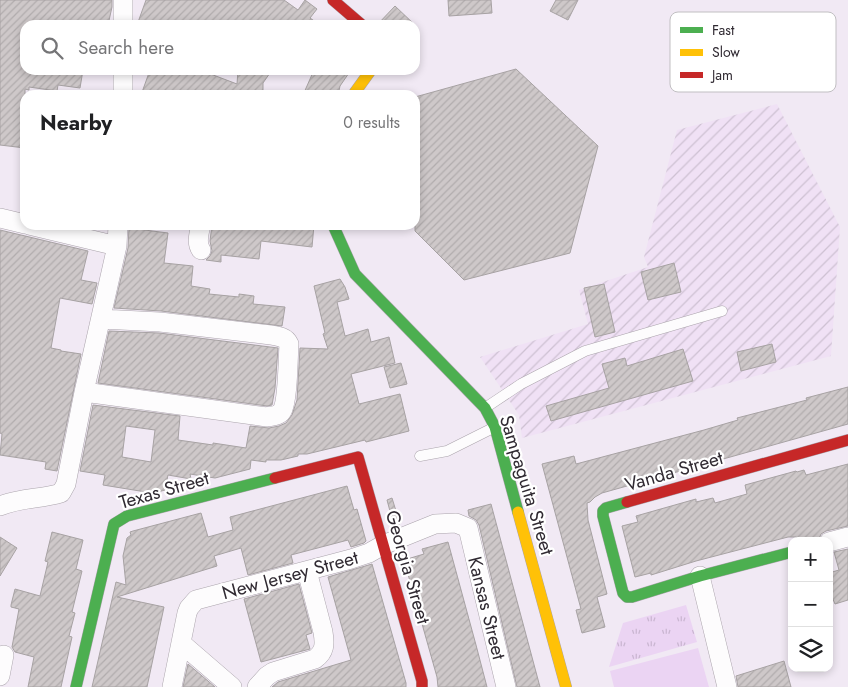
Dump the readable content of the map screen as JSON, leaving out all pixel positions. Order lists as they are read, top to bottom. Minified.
{"streets":{"street":["Vanda Street","Sampaguita Street","Texas Street","Georgia Street","New Jersey Street","Kansas Street"]},"crossings":[["Texas Street","Georgia Street"],["Georgia Street","New Jersey Street"],["New Jersey Street","Kansas Street"]],"legend":["Fast","Slow","Jam"],"page":{"search":"Search here","heading":["Nearby","0 results"],"map_buttons":["+","−"]}}
